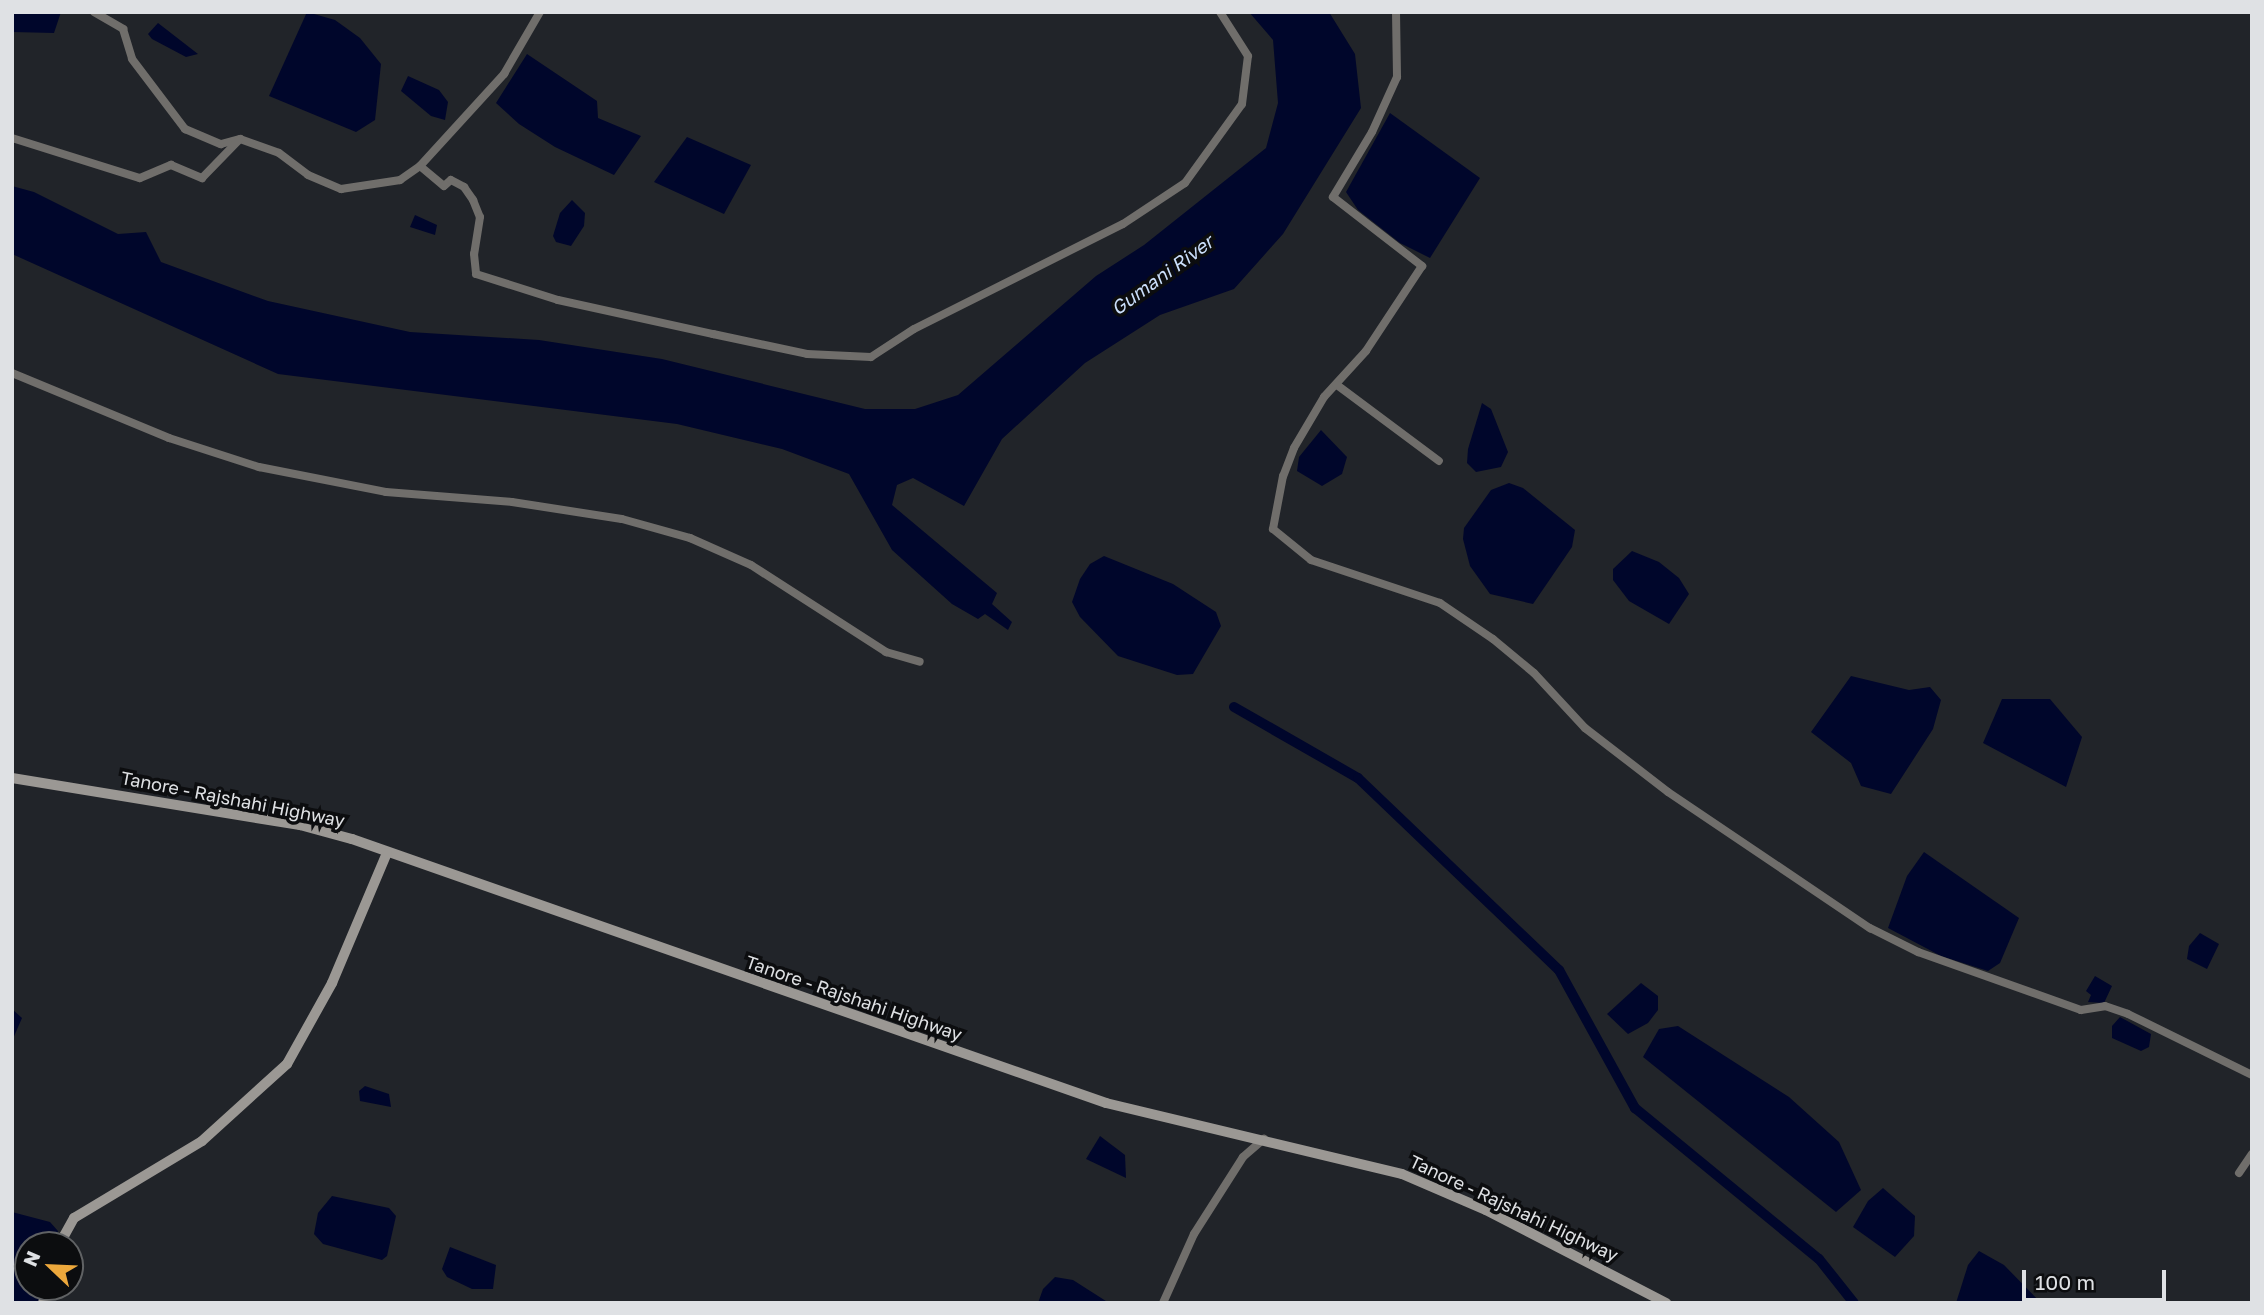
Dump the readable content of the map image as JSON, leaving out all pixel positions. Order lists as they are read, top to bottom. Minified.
{"streets":{"main road":["Tanore - Rajshahi Highway"]},"water":["Gumani River"],"scale_bar":"100 m","north":"top left"}
